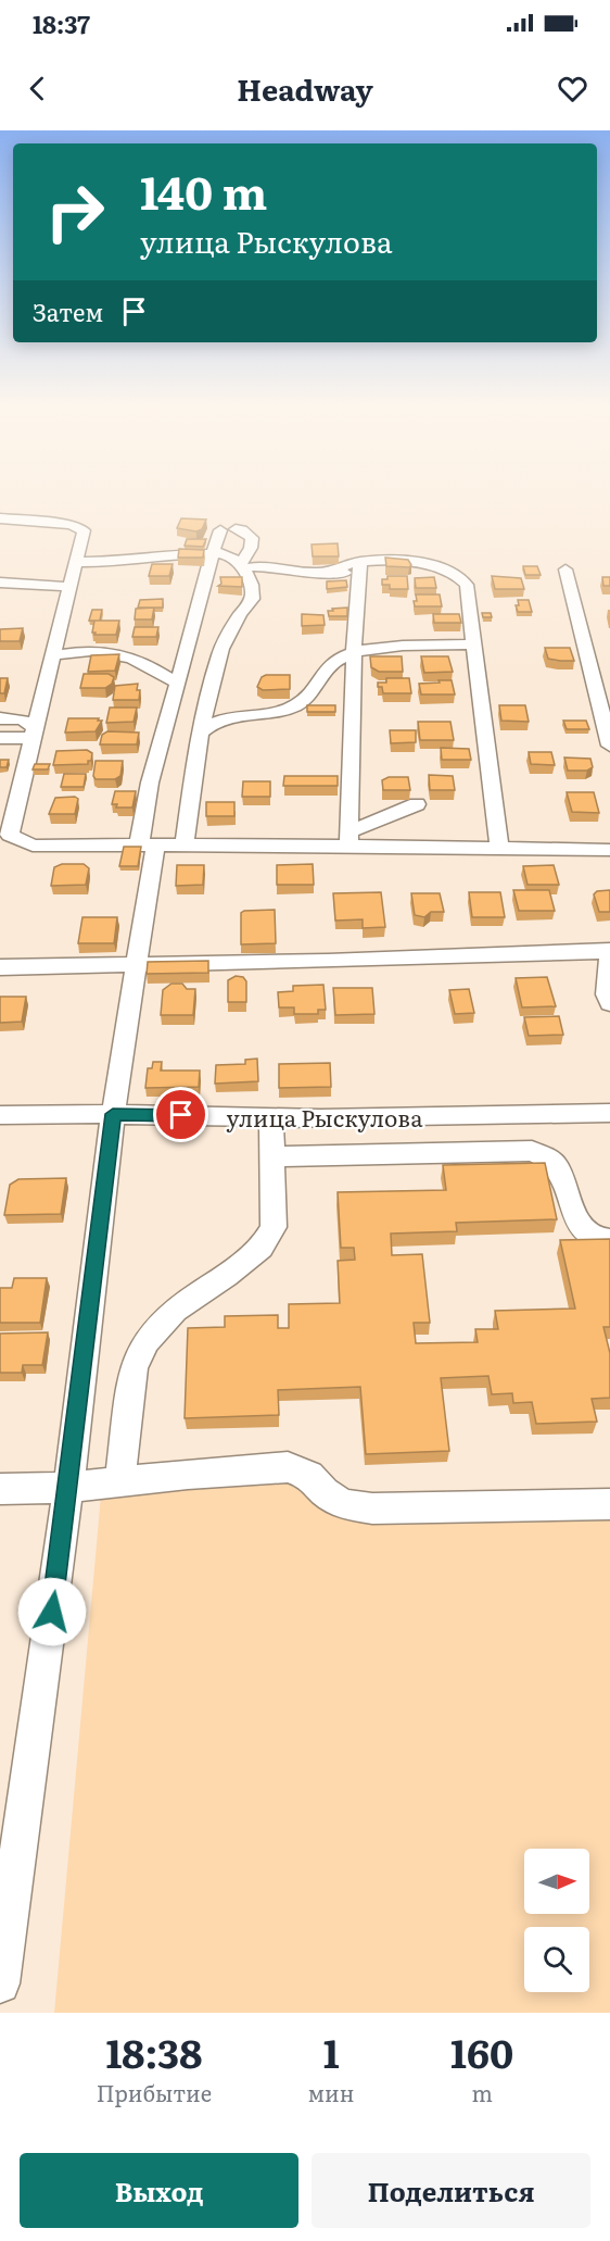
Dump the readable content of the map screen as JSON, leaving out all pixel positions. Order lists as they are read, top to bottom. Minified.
{"streets":{"street":["улица Рыскулова"]},"north":"right","page":{"status":"18:37","header":"Headway","turn":["140 m","улица Рыскулова"],"then":"Затем","eta":["18:38","Прибытие","1","мин","160","m"],"buttons":["Выход","Поделиться"]}}
